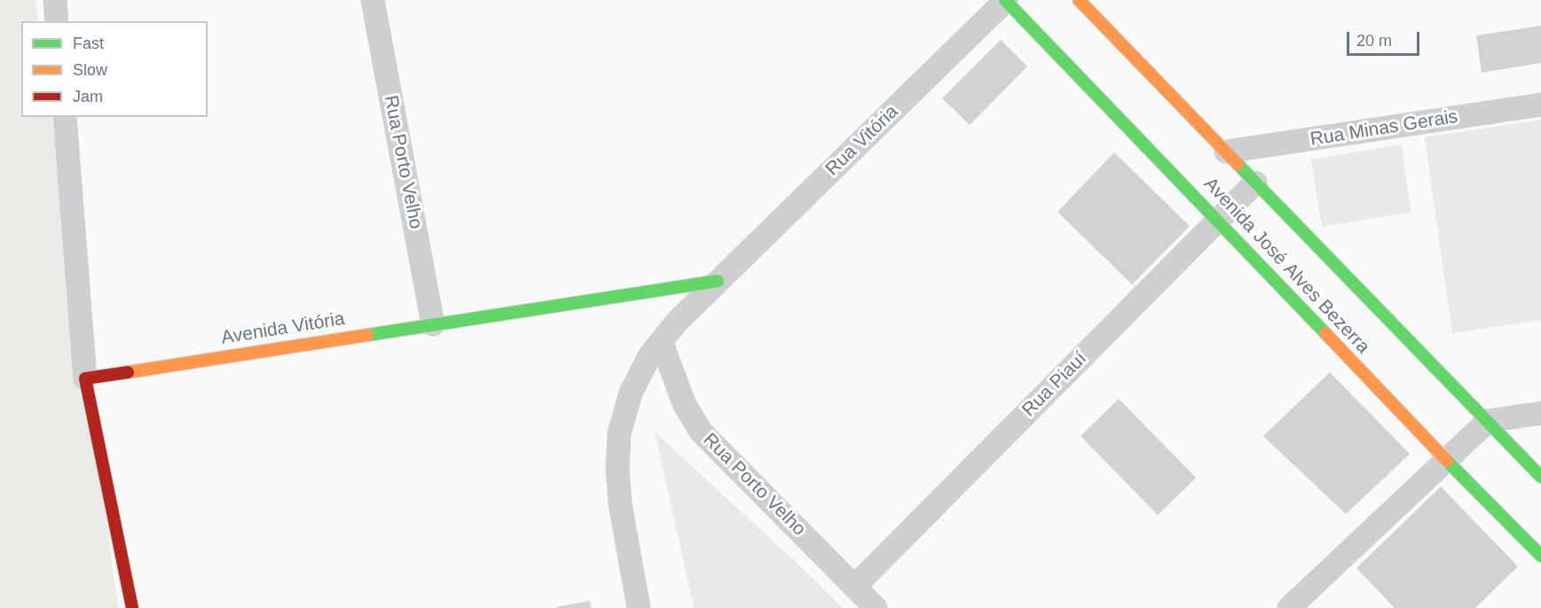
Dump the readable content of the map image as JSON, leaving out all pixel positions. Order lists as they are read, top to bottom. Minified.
{"streets":{"street":["Rua Minas Gerais","Rua Vitória","Rua Porto Velho","Avenida José Alves Bezerra","Avenida Vitória","Rua Piauí"]},"crossings":[["Rua Minas Gerais","Avenida José Alves Bezerra"],["Rua Vitória","Rua Porto Velho"],["Rua Vitória","Avenida José Alves Bezerra"],["Rua Vitória","Avenida Vitória"],["Rua Porto Velho","Avenida Vitória"],["Rua Porto Velho","Rua Piauí"],["Avenida José Alves Bezerra","Rua Piauí"]],"legend":["Fast","Slow","Jam"],"scale_bar":"20 m"}
